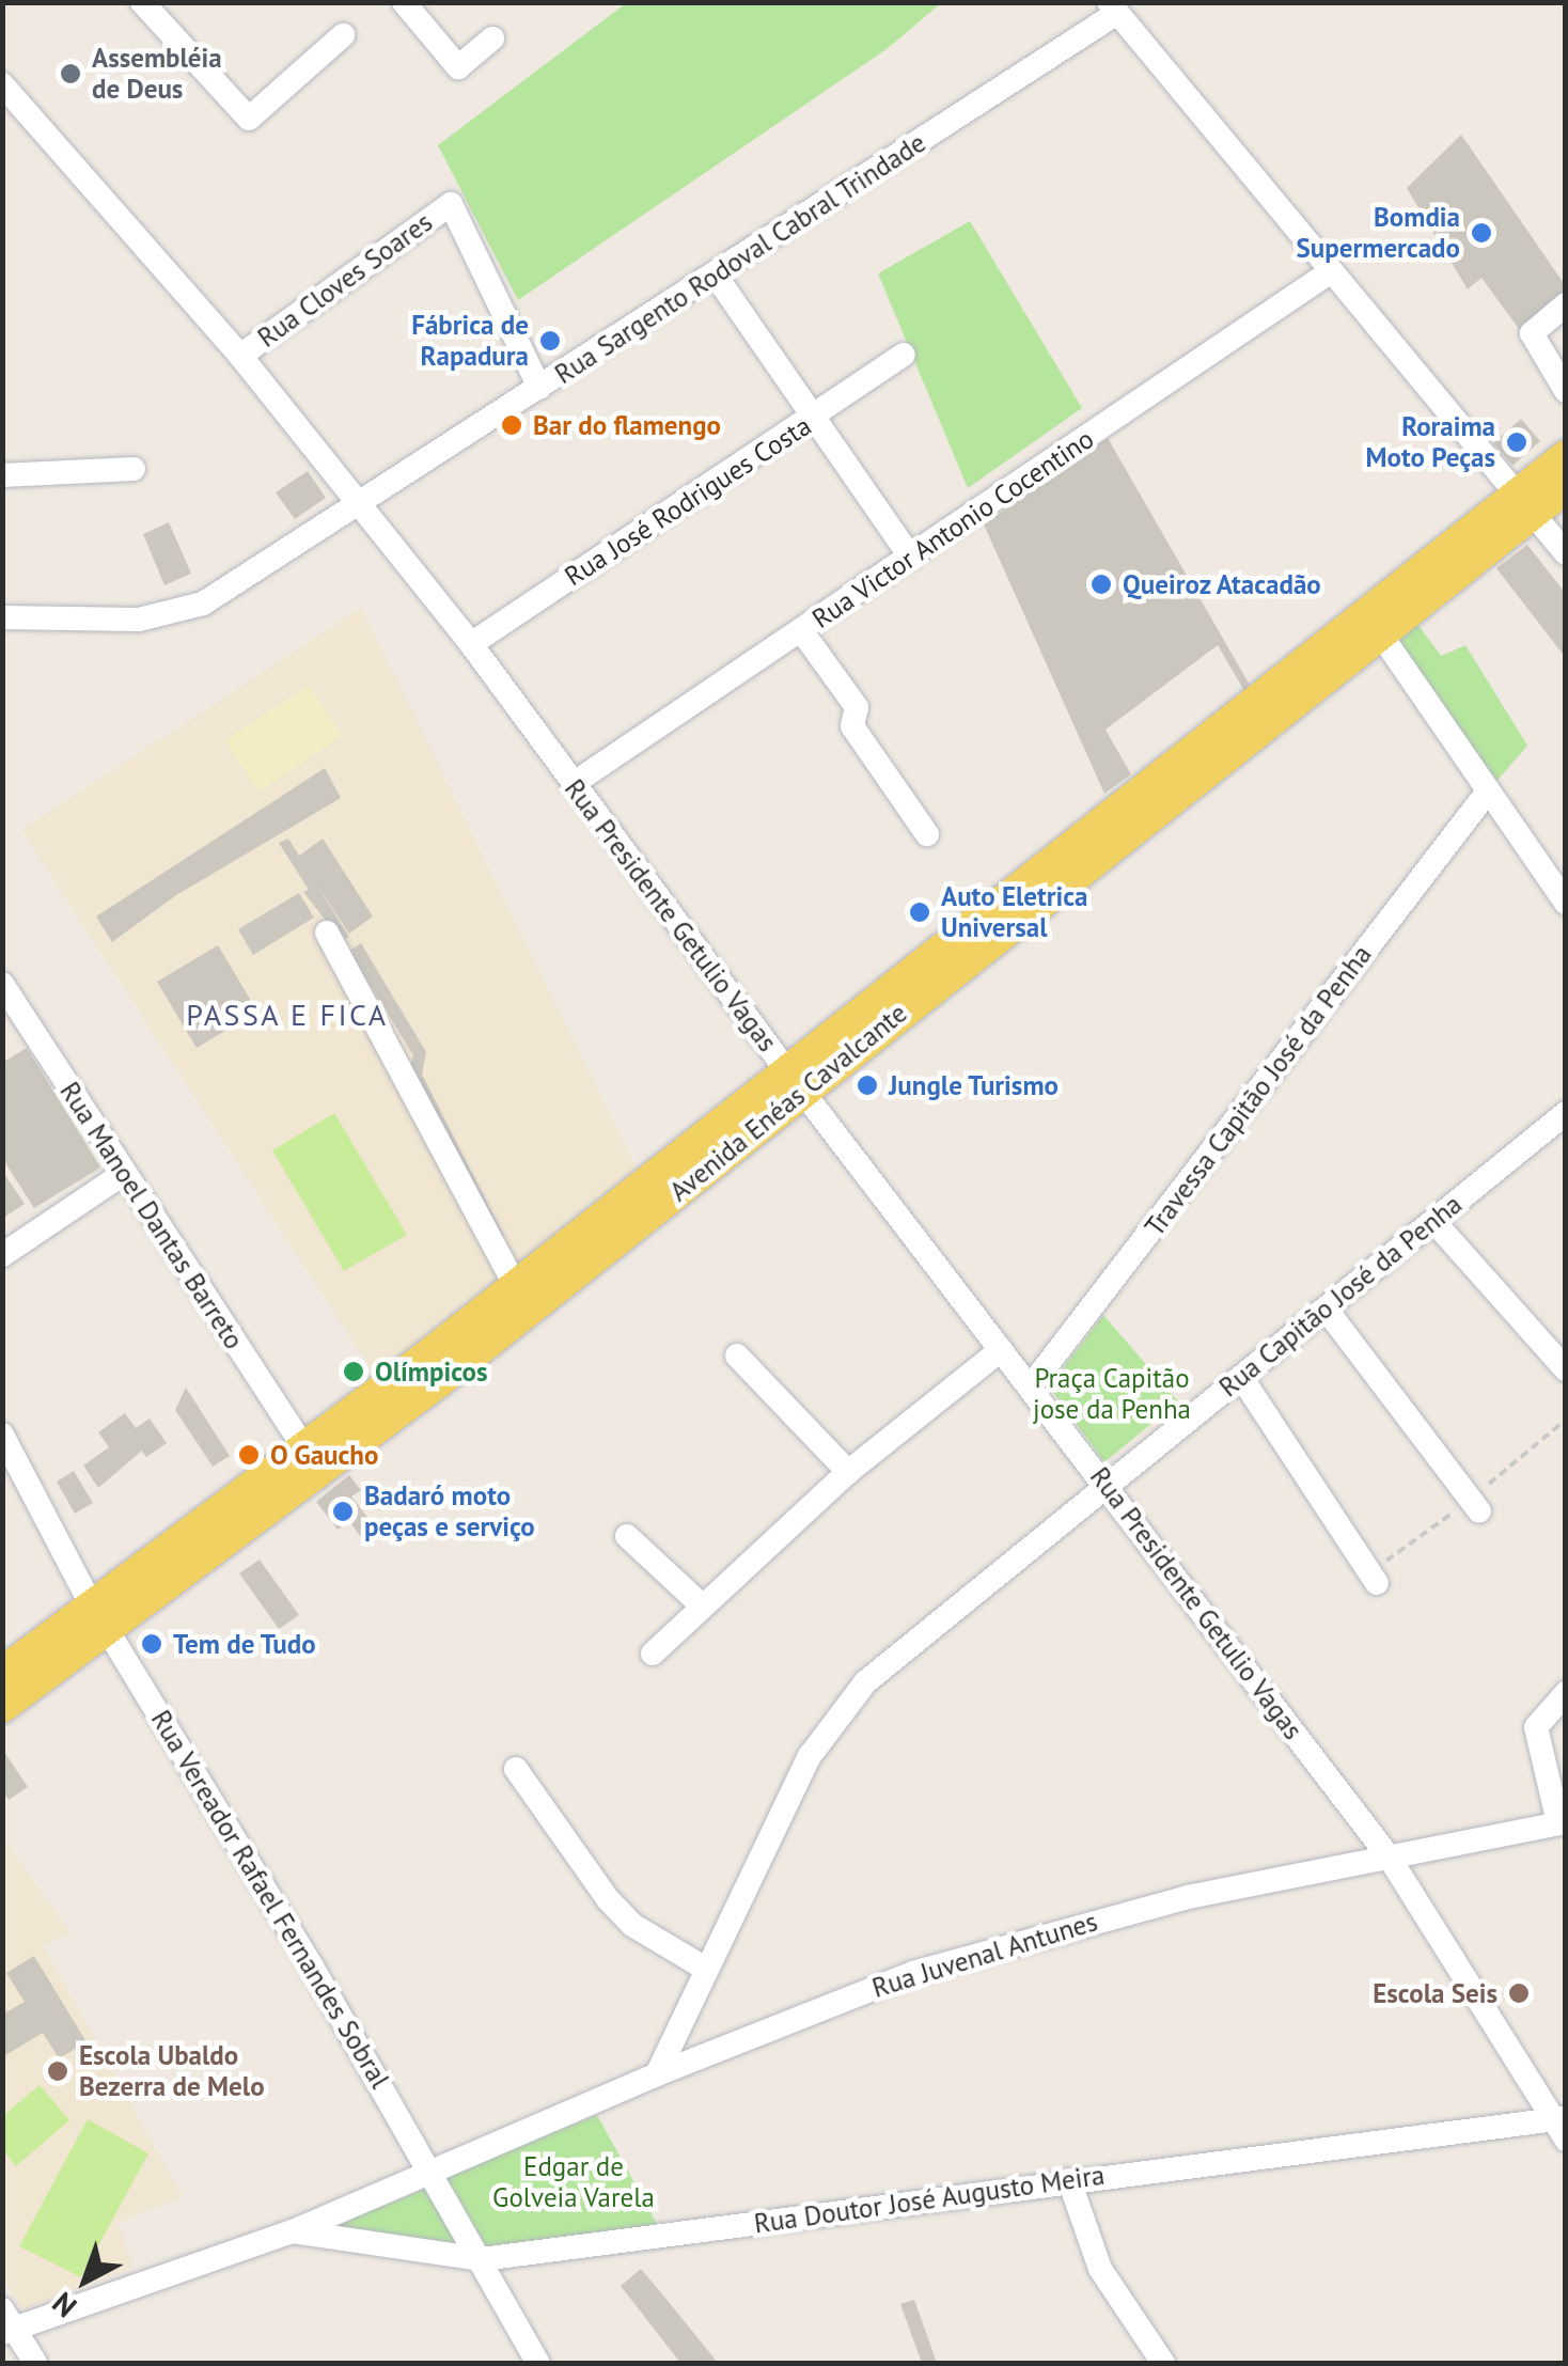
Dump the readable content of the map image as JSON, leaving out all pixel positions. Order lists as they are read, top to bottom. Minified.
{"streets":{"main road":["Avenida Enéas Cavalcante"],"street":["Rua Sargento Rodoval Cabral Trindade","Rua Cloves Soares","Rua José Rodrigues Costa","Rua Victor Antonio Cocentino","Rua Presidente Getulio Vagas","Travessa Capitão José da Penha","Rua Manoel Dantas Barreto","Rua Capitão José da Penha","Rua Vereador Rafael Fernandes Sobral","Rua Juvenal Antunes","Rua Doutor José Augusto Meira"]},"crossings":[["Rua Sargento Rodoval Cabral Trindade","Rua Cloves Soares"],["Rua Sargento Rodoval Cabral Trindade","Rua Presidente Getulio Vagas"],["Rua Cloves Soares","Rua Presidente Getulio Vagas"],["Rua José Rodrigues Costa","Rua Presidente Getulio Vagas"],["Rua Victor Antonio Cocentino","Rua Presidente Getulio Vagas"],["Rua Presidente Getulio Vagas","Travessa Capitão José da Penha"],["Rua Presidente Getulio Vagas","Avenida Enéas Cavalcante"],["Rua Presidente Getulio Vagas","Rua Capitão José da Penha"],["Rua Presidente Getulio Vagas","Rua Juvenal Antunes"],["Rua Presidente Getulio Vagas","Rua Doutor José Augusto Meira"],["Avenida Enéas Cavalcante","Rua Manoel Dantas Barreto"],["Avenida Enéas Cavalcante","Rua Vereador Rafael Fernandes Sobral"],["Rua Capitão José da Penha","Rua Juvenal Antunes"],["Rua Vereador Rafael Fernandes Sobral","Rua Juvenal Antunes"],["Rua Vereador Rafael Fernandes Sobral","Rua Doutor José Augusto Meira"],["Rua Juvenal Antunes","Rua Doutor José Augusto Meira"]],"districts":["PASSA E FICA"],"parks":["Praça Capitão jose da Penha","Edgar de Golveia Varela"],"places":["Assembléia de Deus","Bomdia Supermercado","Fábrica de Rapadura","Bar do flamengo","Roraima Moto Peças","Queiroz Atacadão","Auto Eletrica Universal","Jungle Turismo","Olímpicos","O Gaucho","Badaró moto peças e serviço","Tem de Tudo","Escola Seis","Escola Ubaldo Bezerra de Melo"],"north":"bottom left"}
